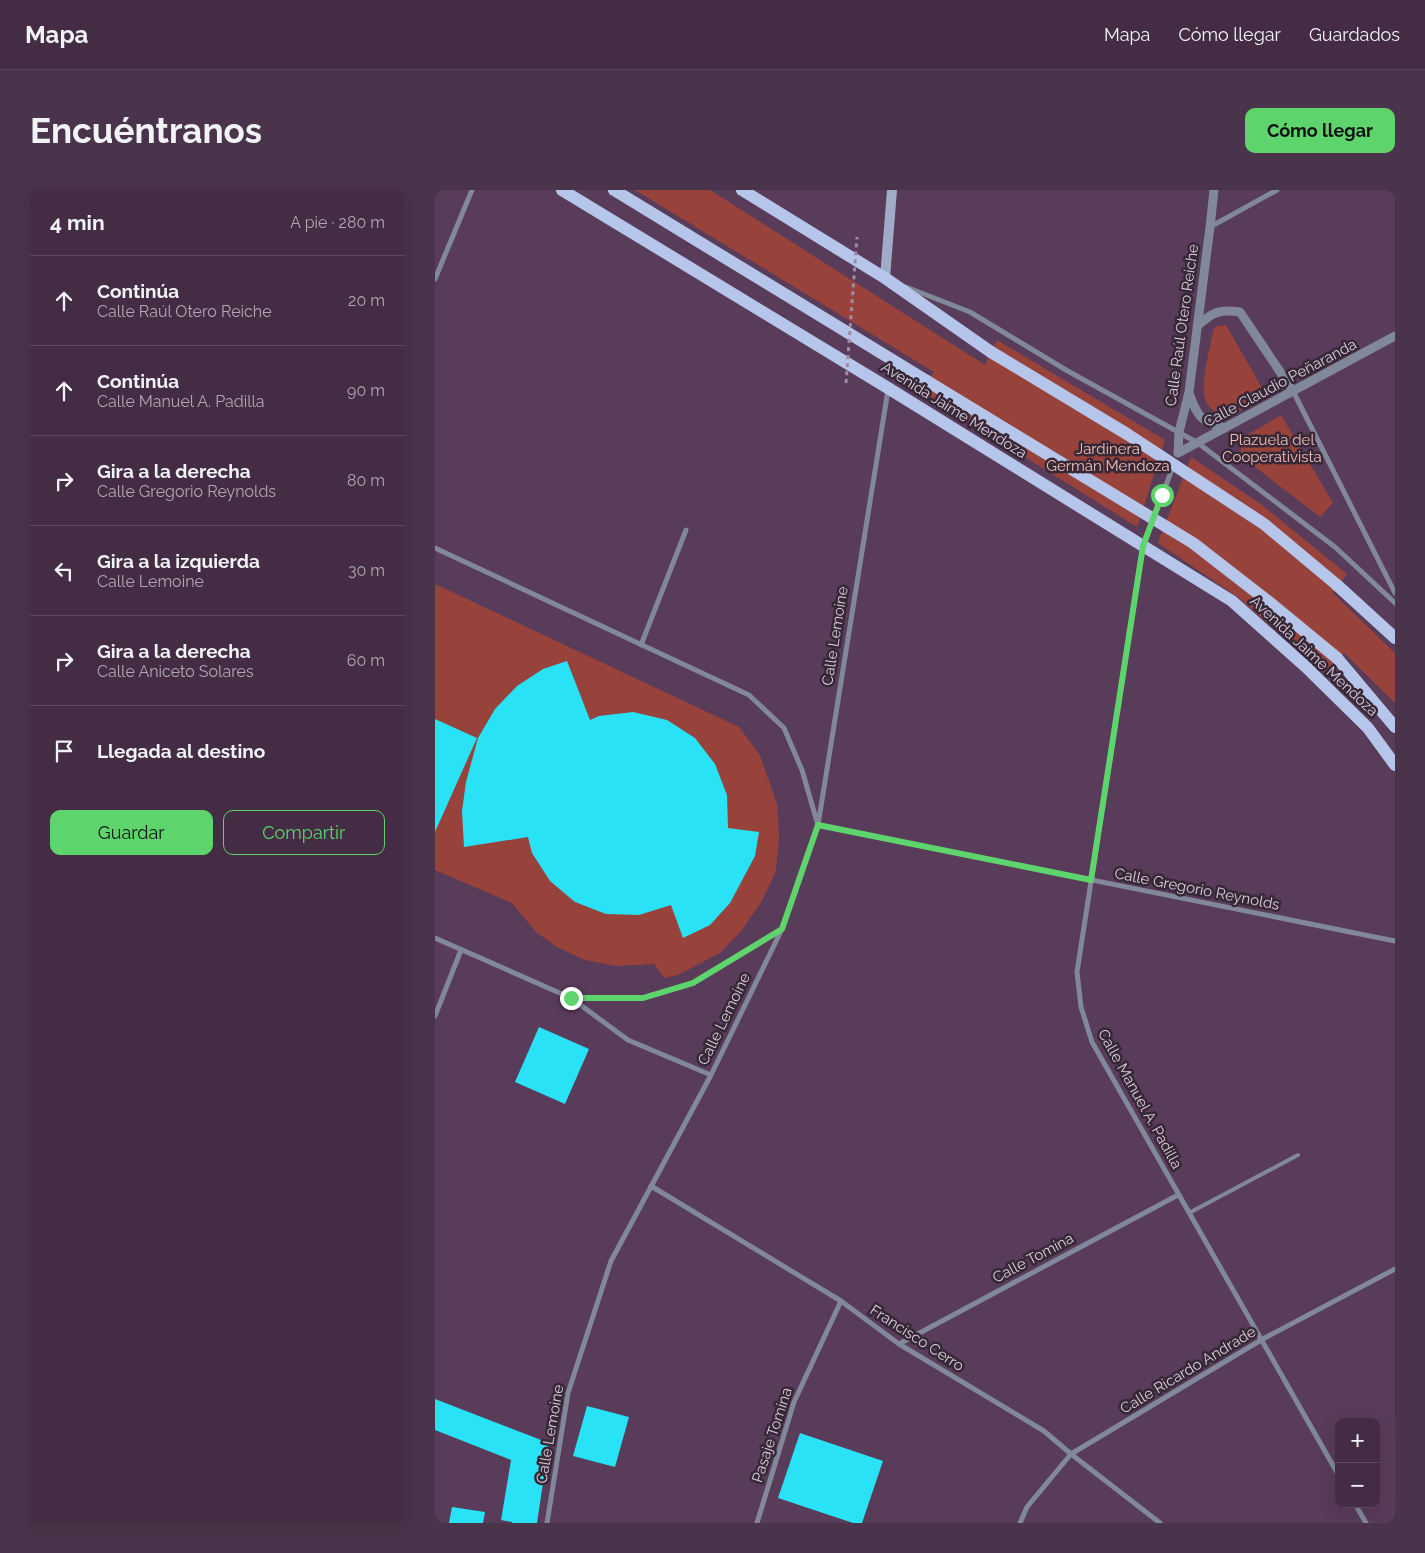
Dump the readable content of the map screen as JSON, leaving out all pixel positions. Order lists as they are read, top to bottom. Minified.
{"streets":{"main road":["Avenida Jaime Mendoza"],"street":["Calle Raúl Otero Reiche","Calle Claudio Peñaranda","Calle Lemoine","Calle Gregorio Reynolds","Calle Manuel A. Padilla","Calle Tomina","Francisco Cerro","Calle Ricardo Andrade","Pasaje Tomina"]},"crossings":[["Calle Raúl Otero Reiche","Calle Claudio Peñaranda"],["Calle Raúl Otero Reiche","Avenida Jaime Mendoza"],["Calle Raúl Otero Reiche","Calle Manuel A. Padilla"],["Avenida Jaime Mendoza","Calle Lemoine"],["Avenida Jaime Mendoza","Calle Manuel A. Padilla"],["Calle Lemoine","Calle Gregorio Reynolds"],["Calle Lemoine","Francisco Cerro"],["Calle Gregorio Reynolds","Calle Manuel A. Padilla"],["Calle Manuel A. Padilla","Calle Tomina"],["Calle Manuel A. Padilla","Calle Ricardo Andrade"],["Calle Tomina","Francisco Cerro"],["Francisco Cerro","Calle Ricardo Andrade"],["Francisco Cerro","Pasaje Tomina"]],"parks":["Plazuela del Cooperativista","Jardinera Germán Mendoza"],"page":{"header":"Mapa","nav":["Mapa","Cómo llegar","Guardados"],"buttons":["Cómo llegar",["Guardar","Compartir"]],"title":"Encuéntranos","heading":["4 min","A pie · 280 m"],"list":[["Continúa","Calle Raúl Otero Reiche","20 m"],["Continúa","Calle Manuel A. Padilla","90 m"],["Gira a la derecha","Calle Gregorio Reynolds","80 m"],["Gira a la izquierda","Calle Lemoine","30 m"],["Gira a la derecha","Calle Aniceto Solares","60 m"],"Llegada al destino"],"map_buttons":["+","−"]}}
